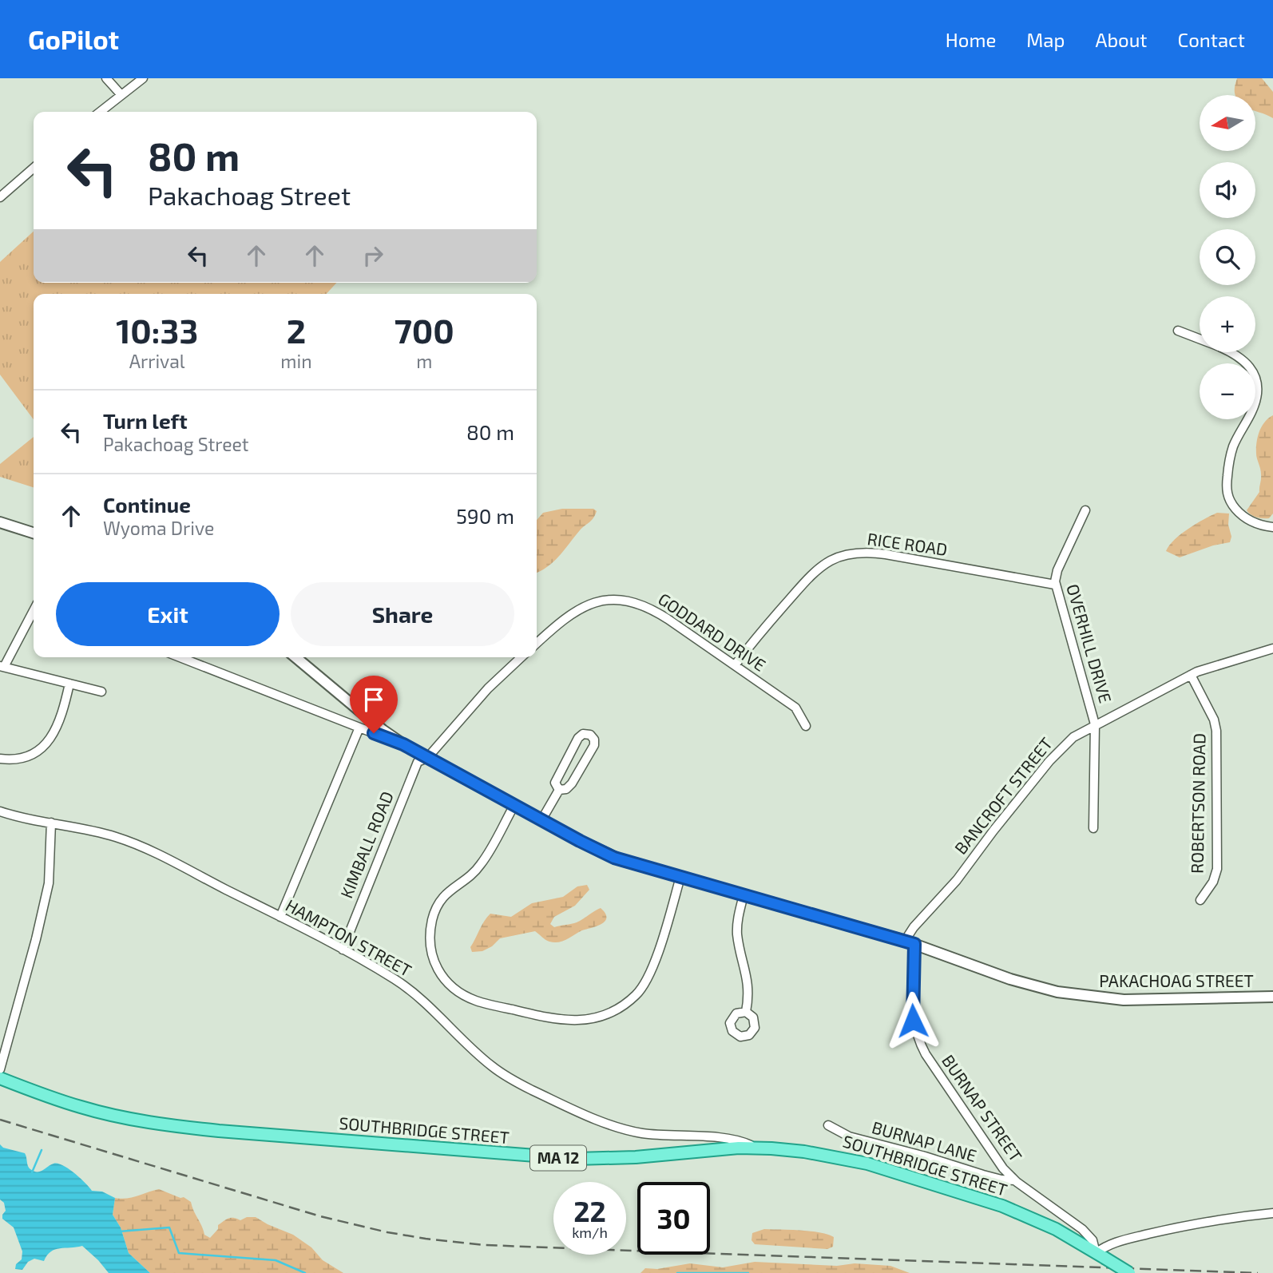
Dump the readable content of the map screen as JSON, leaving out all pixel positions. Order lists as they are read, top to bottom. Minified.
{"streets":{"main road":["SOUTHBRIDGE STREET","MA 12"],"street":["RICE ROAD","GODDARD DRIVE","OVERHILL DRIVE","BANCROFT STREET","ROBERTSON ROAD","KIMBALL ROAD","HAMPTON STREET","PAKACHOAG STREET","BURNAP STREET","BURNAP LANE"]},"crossings":[["RICE ROAD","GODDARD DRIVE"],["RICE ROAD","OVERHILL DRIVE"],["OVERHILL DRIVE","BANCROFT STREET"],["BANCROFT STREET","ROBERTSON ROAD"],["BANCROFT STREET","PAKACHOAG STREET"],["BANCROFT STREET","BURNAP STREET"],["KIMBALL ROAD","HAMPTON STREET"],["KIMBALL ROAD","PAKACHOAG STREET"],["HAMPTON STREET","SOUTHBRIDGE STREET"],["PAKACHOAG STREET","BURNAP STREET"],["BURNAP STREET","SOUTHBRIDGE STREET"],["BURNAP STREET","BURNAP LANE"]],"north":"left","page":{"header":"GoPilot","nav":["Home","Map","About","Contact"],"map_buttons":["+","−"],"turn":["80 m","Pakachoag Street"],"eta":["10:33","Arrival","2","min","700","m"],"list":[{"name":"Turn left","note":"Pakachoag Street","value":"80 m"},{"name":"Continue","note":"Wyoma Drive","value":"590 m"}],"buttons":["Exit","Share"],"speed":"22 km/h","limit":"30"}}
